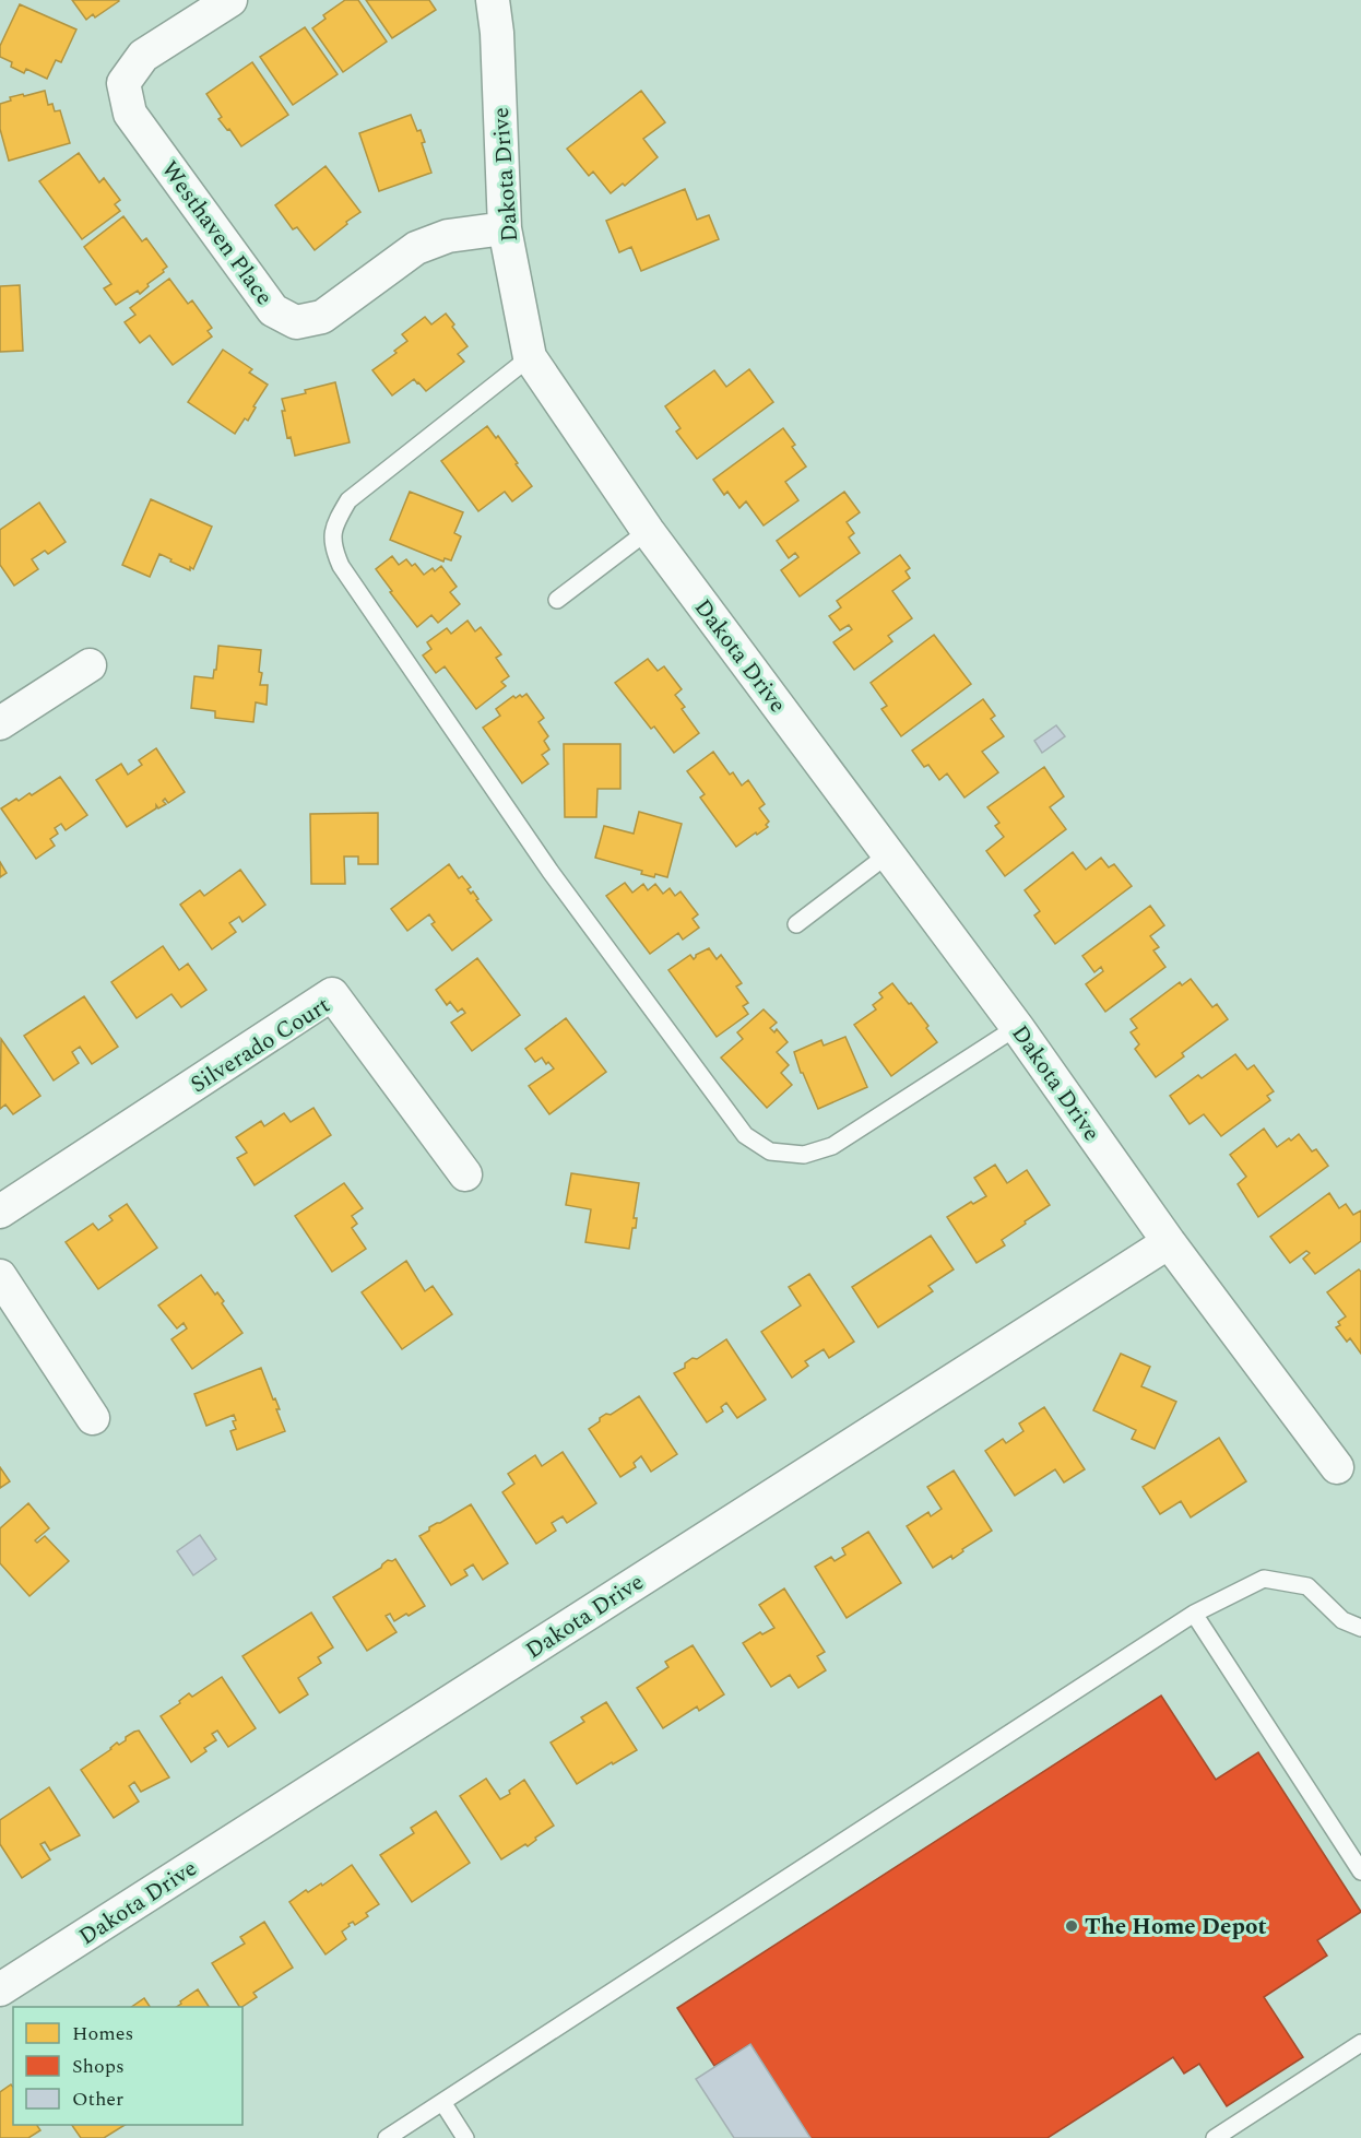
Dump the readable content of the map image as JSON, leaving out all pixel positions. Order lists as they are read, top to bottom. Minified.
{"streets":{"street":["Dakota Drive","Westhaven Place","Silverado Court"]},"crossings":[["Dakota Drive","Westhaven Place"]],"places":["The Home Depot"],"legend":["Homes","Shops","Other"]}
